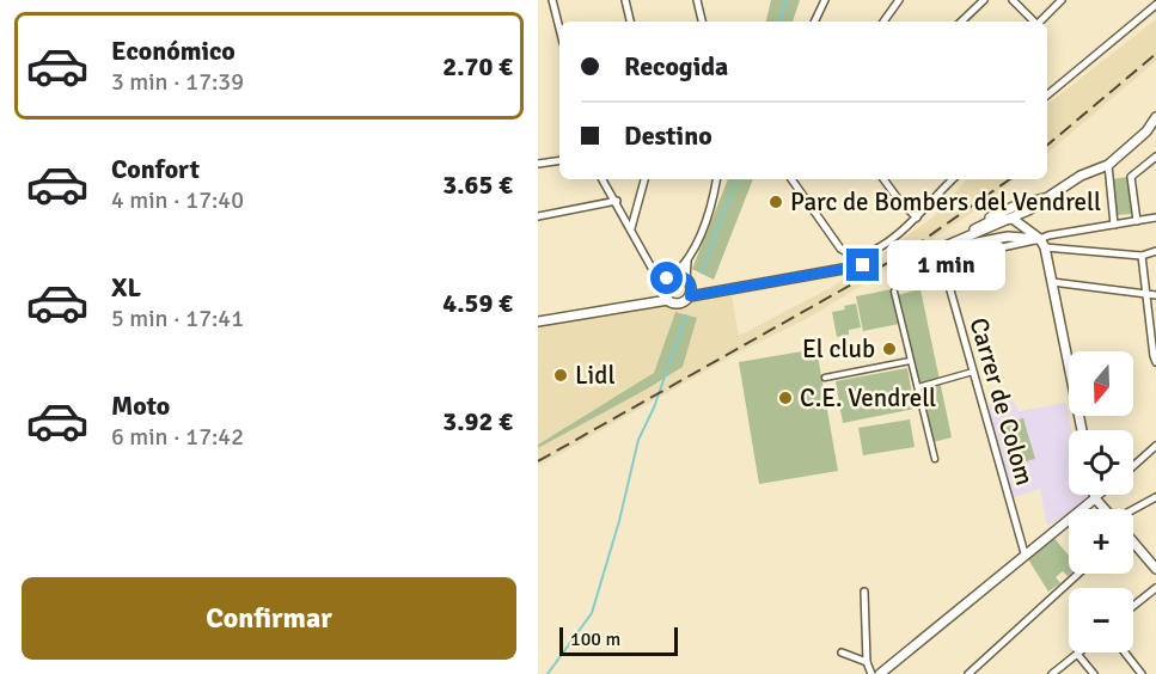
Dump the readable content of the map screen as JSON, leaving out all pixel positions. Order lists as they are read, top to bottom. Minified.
{"streets":{"street":["Carrer de Colom"]},"places":["Parc de Bombers del Vendrell","El club","Lidl","C.E. Vendrell"],"scale_bar":"100 m","north":"bottom","page":{"list":[{"name":"Económico","note":"3 min · 17:39","value":"2.70 €"},{"name":"Confort","note":"4 min · 17:40","value":"3.65 €"},{"name":"XL","note":"5 min · 17:41","value":"4.59 €"},{"name":"Moto","note":"6 min · 17:42","value":"3.92 €"}],"banner":["Recogida","Destino"],"bubble":"1 min","map_buttons":["+","−"],"buttons":"Confirmar","scale":"100 m"}}
